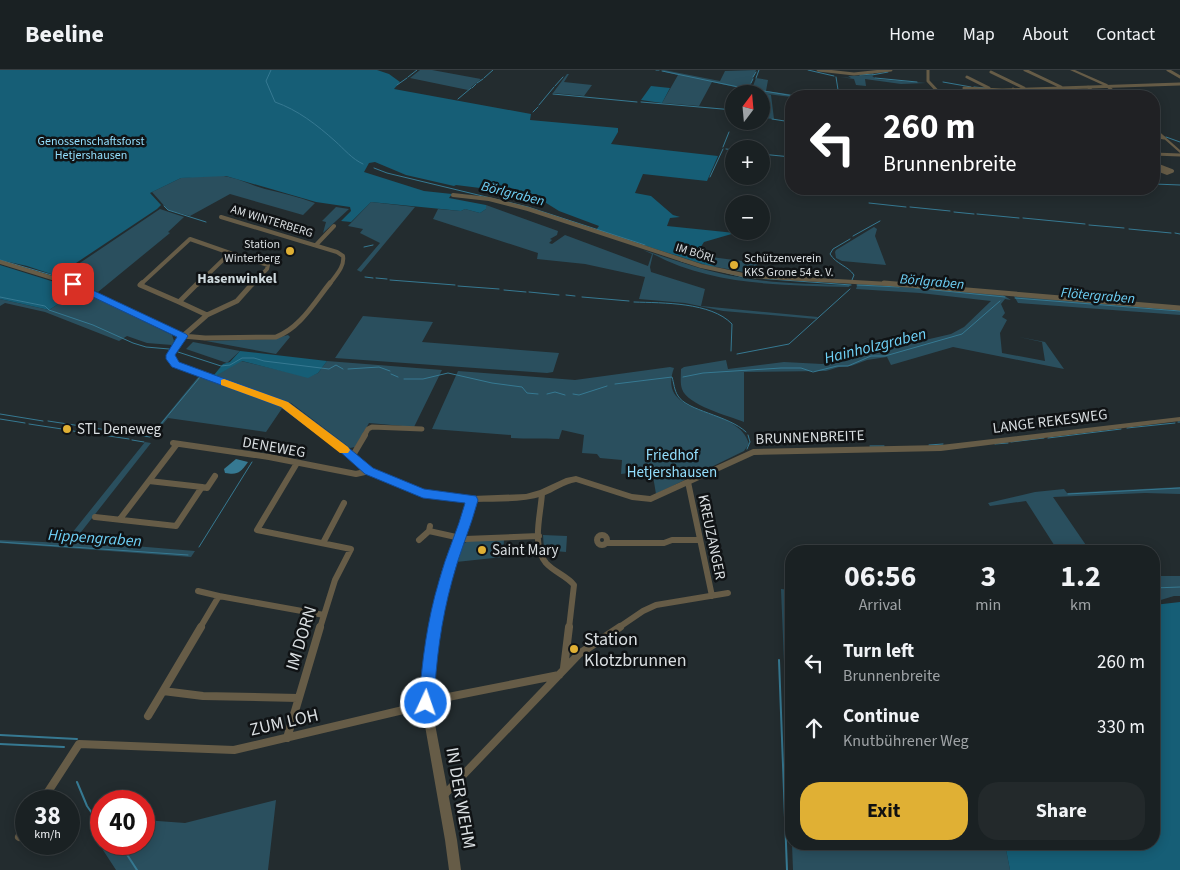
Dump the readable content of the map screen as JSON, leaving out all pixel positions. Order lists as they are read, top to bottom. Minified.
{"streets":{"street":["AM WINTERBERG","IM BÖRL","LANGE REKESWEG","BRUNNENBREITE","DENEWEG","KREUZANGER","IM DORN","ZUM LOH","IN DER WEHM"]},"crossings":[["AM WINTERBERG","BRUNNENBREITE"],["LANGE REKESWEG","BRUNNENBREITE"],["BRUNNENBREITE","DENEWEG"],["BRUNNENBREITE","KREUZANGER"],["BRUNNENBREITE","IN DER WEHM"],["IM DORN","ZUM LOH"],["ZUM LOH","IN DER WEHM"]],"districts":["Hasenwinkel"],"water":["Börlgraben","Flötergraben","Hainholzgraben","Hippengraben"],"parks":["Genossenschaftsforst Hetjershausen","Friedhof Hetjershausen"],"places":["Station Winterberg","Schützenverein KKS Grone 54 e. V.","STL Deneweg","Saint Mary","Station Klotzbrunnen"],"north":"top","page":{"header":"Beeline","nav":["Home","Map","About","Contact"],"map_buttons":["+","−"],"turn":["260 m","Brunnenbreite"],"eta":["06:56","Arrival","3","min","1.2","km"],"list":[{"name":"Turn left","note":"Brunnenbreite","value":"260 m"},{"name":"Continue","note":"Knutbührener Weg","value":"330 m"}],"buttons":["Exit","Share"],"speed":"38 km/h","limit":"40"}}
